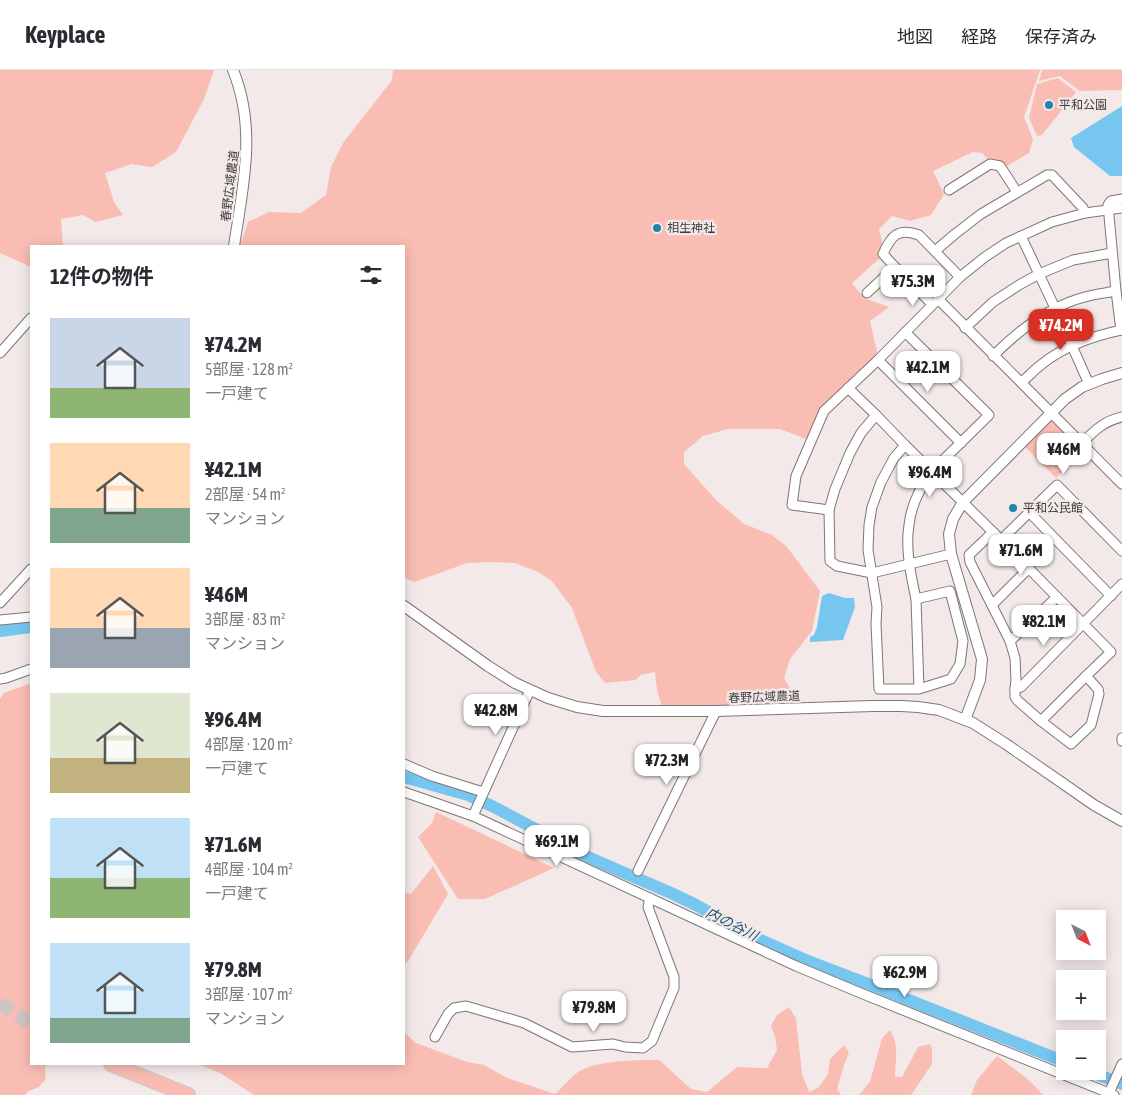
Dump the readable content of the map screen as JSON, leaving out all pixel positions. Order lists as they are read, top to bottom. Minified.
{"streets":{"street":["春野広域農道"]},"water":["内の谷川"],"places":["平和公園","相生神社","平和公民館"],"north":"bottom right","page":{"header":"Keyplace","nav":["地図","経路","保存済み"],"heading":"12件の物件","price":["¥75.3M","¥74.2M","¥42.1M","¥46M","¥96.4M","¥71.6M","¥82.1M","¥42.8M","¥72.3M","¥69.1M","¥62.9M","¥79.8M"],"list":[{"name":"¥74.2M","note":"5部屋 · 128 m² · 一戸建て"},{"name":"¥42.1M","note":"2部屋 · 54 m² · マンション"},{"name":"¥46M","note":"3部屋 · 83 m² · マンション"},{"name":"¥96.4M","note":"4部屋 · 120 m² · 一戸建て"},{"name":"¥71.6M","note":"4部屋 · 104 m² · 一戸建て"},{"name":"¥79.8M","note":"3部屋 · 107 m² · マンション"}],"map_buttons":["+","−"]}}
